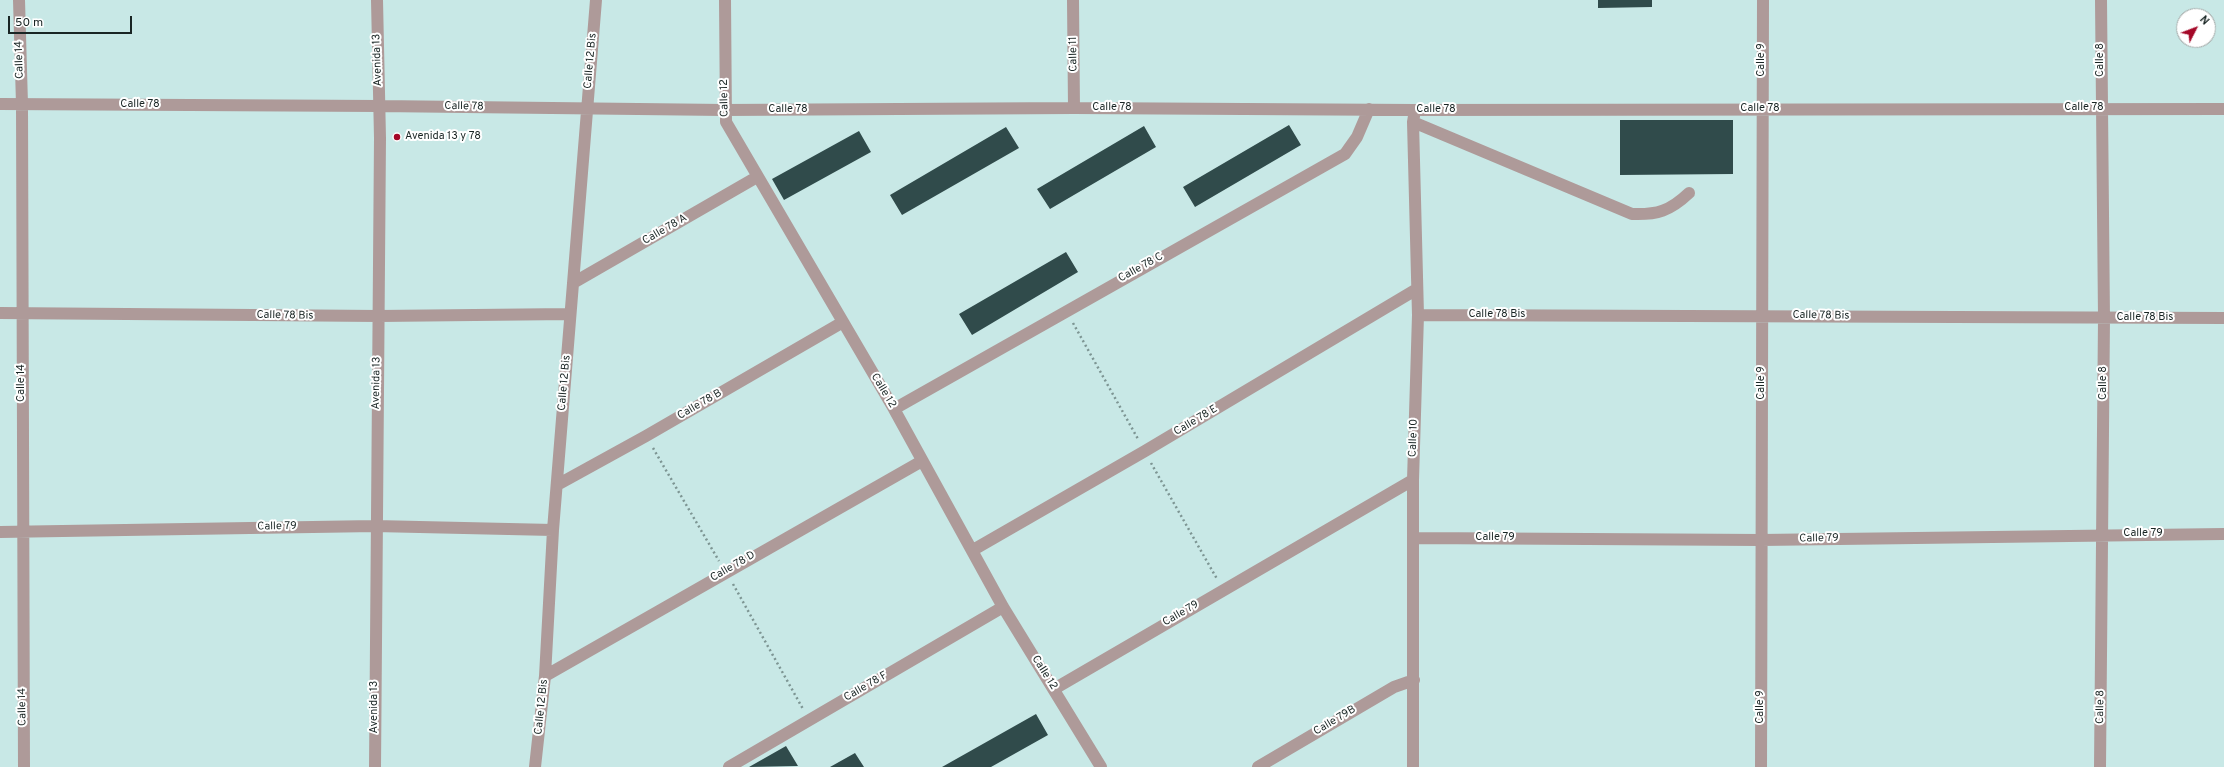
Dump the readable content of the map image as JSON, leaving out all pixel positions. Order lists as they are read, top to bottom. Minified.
{"streets":{"street":["Calle 11","Calle 14","Avenida 13","Calle 9","Calle 8","Calle 12 Bis","Calle 12","Calle 78","Calle 78 A","Calle 78 C","Calle 78 Bis","Calle 78 B","Calle 78 E","Calle 10","Calle 79","Calle 78 D","Calle 78 F","Calle 79B"]},"crossings":[["Calle 11","Calle 78"],["Calle 14","Calle 78"],["Calle 14","Calle 78 Bis"],["Calle 14","Calle 79"],["Avenida 13","Calle 78"],["Avenida 13","Calle 78 Bis"],["Avenida 13","Calle 79"],["Calle 9","Calle 78"],["Calle 9","Calle 78 Bis"],["Calle 9","Calle 79"],["Calle 8","Calle 78"],["Calle 8","Calle 78 Bis"],["Calle 8","Calle 79"],["Calle 12 Bis","Calle 78"],["Calle 12 Bis","Calle 78 A"],["Calle 12 Bis","Calle 78 Bis"],["Calle 12 Bis","Calle 78 B"],["Calle 12 Bis","Calle 79"],["Calle 12 Bis","Calle 78 D"],["Calle 12","Calle 78"],["Calle 12","Calle 78 A"],["Calle 12","Calle 78 C"],["Calle 12","Calle 78 B"],["Calle 12","Calle 78 E"],["Calle 12","Calle 79"],["Calle 12","Calle 78 D"],["Calle 12","Calle 78 F"],["Calle 78","Calle 78 C"],["Calle 78","Calle 10"],["Calle 78 Bis","Calle 10"],["Calle 78 E","Calle 10"],["Calle 10","Calle 79"],["Calle 10","Calle 79B"]],"places":["Avenida 13 y 78"],"scale_bar":"50 m","north":"top right"}
